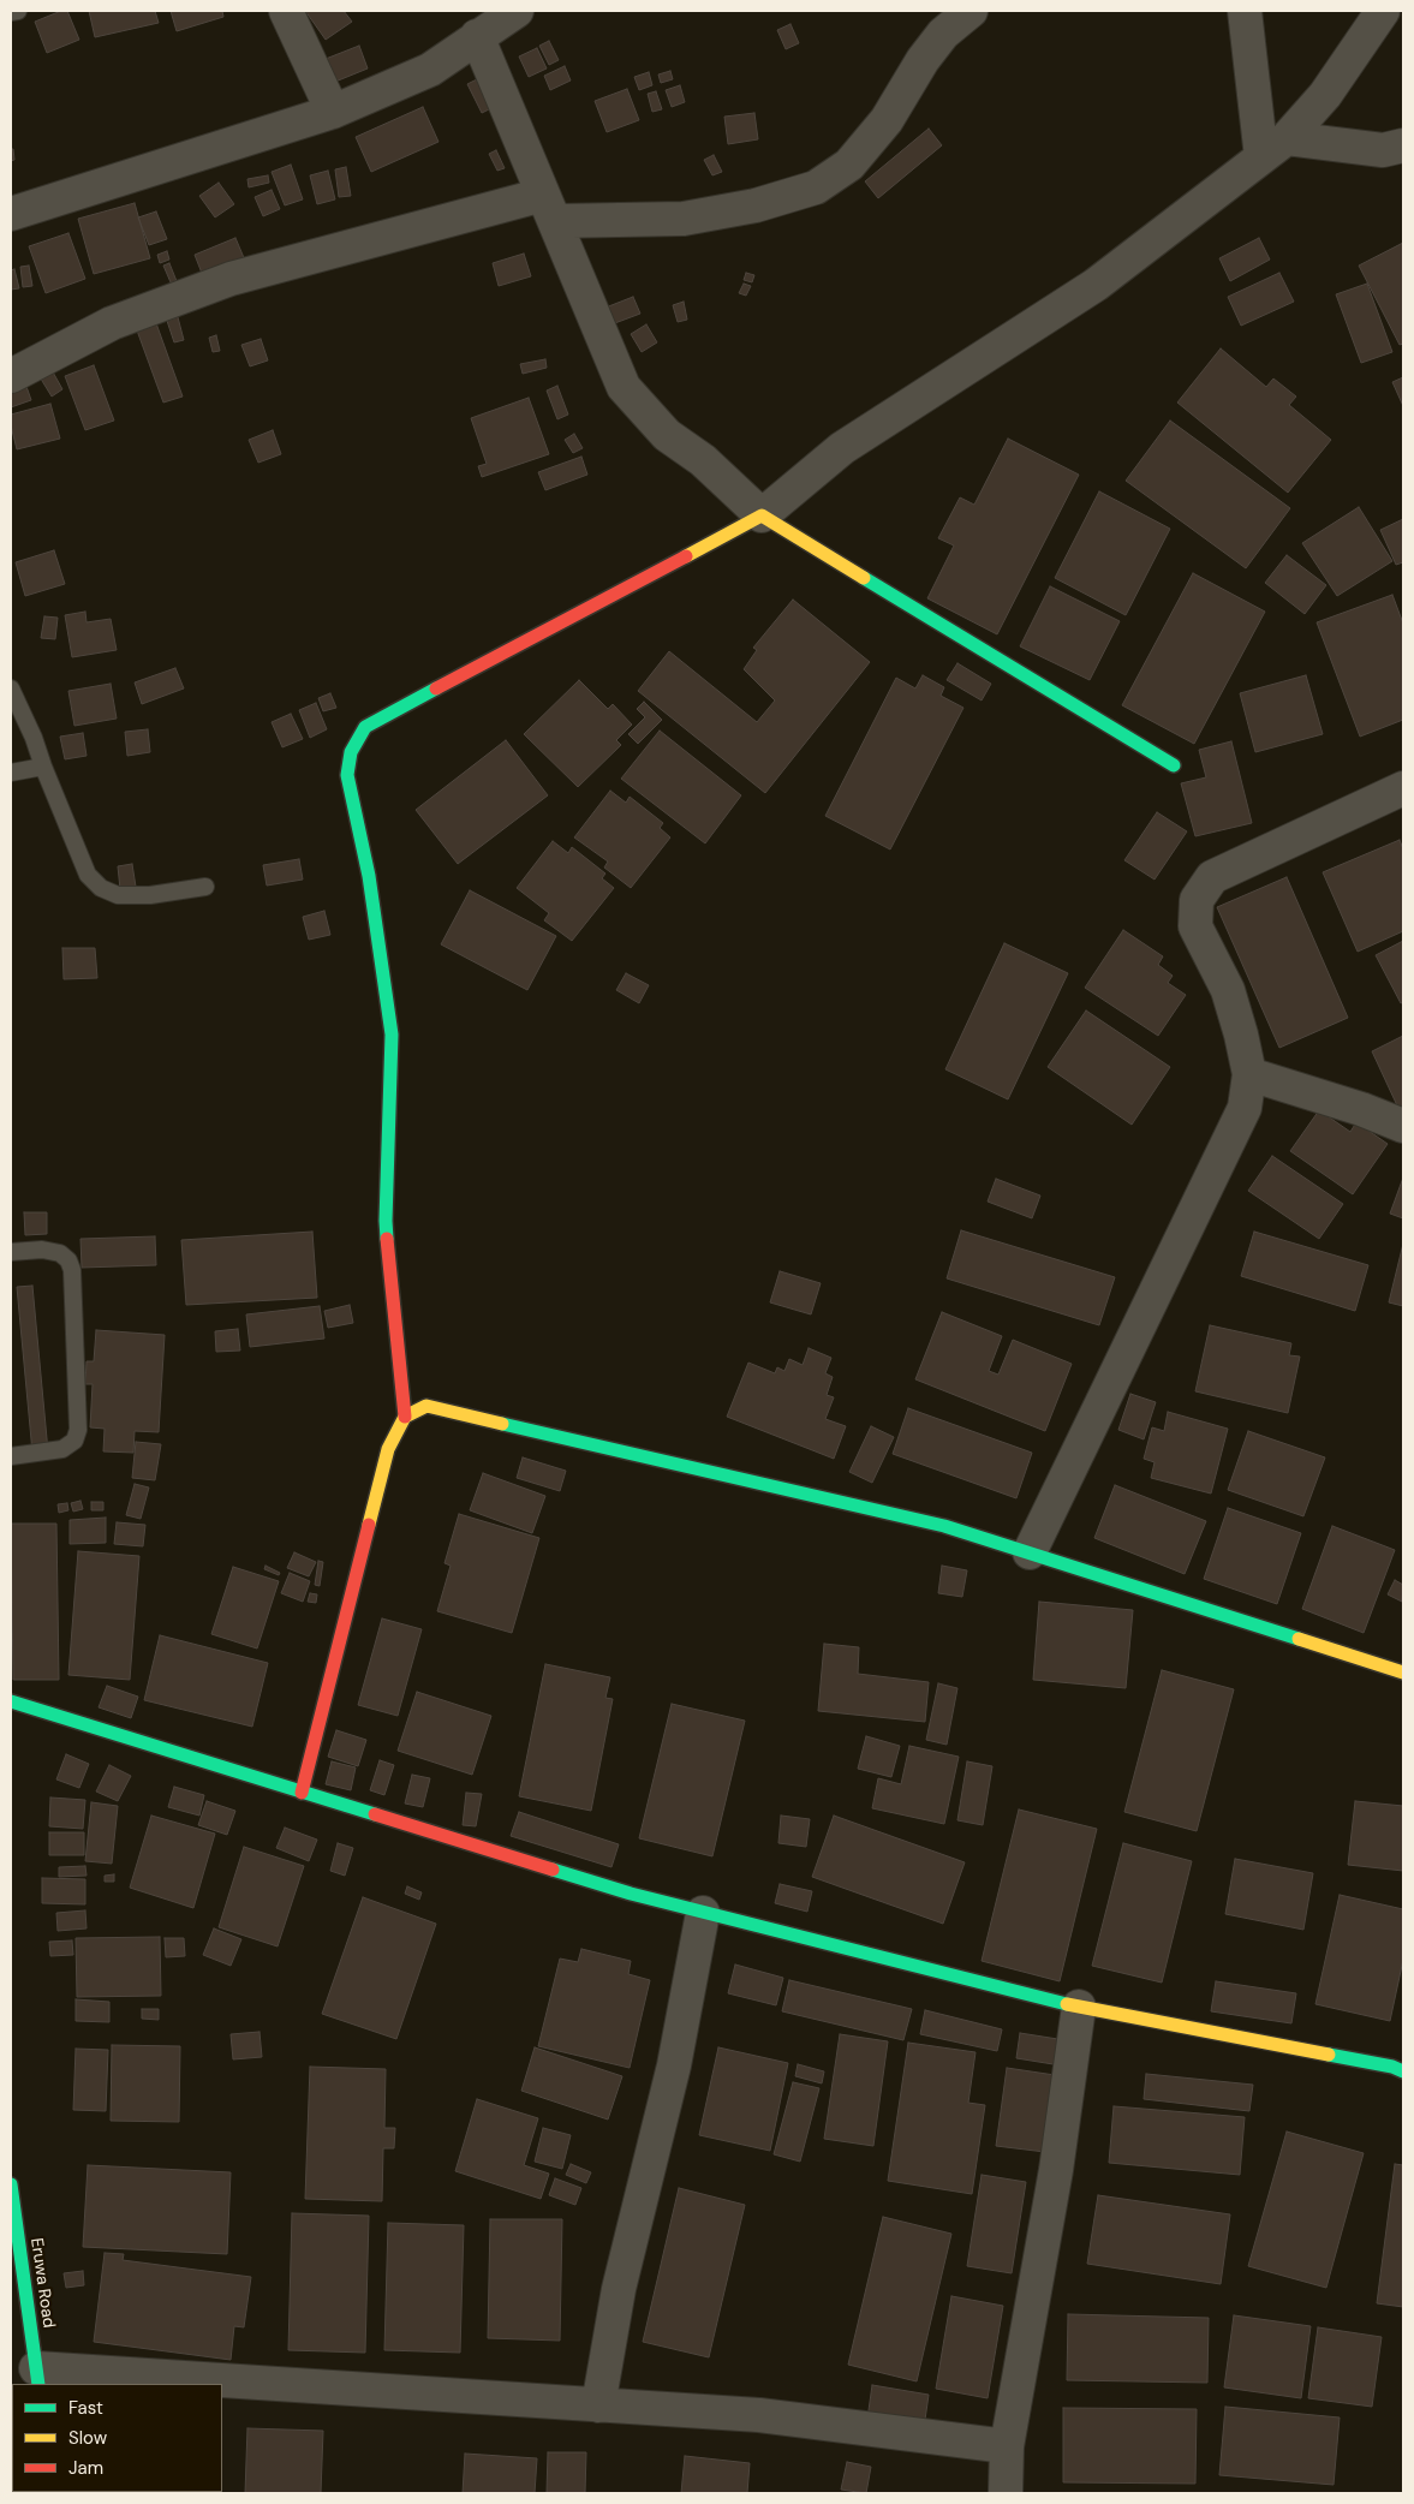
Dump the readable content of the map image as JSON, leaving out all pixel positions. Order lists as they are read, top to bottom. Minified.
{"streets":{"street":["Eruwa Road"]},"legend":["Fast","Slow","Jam"]}
